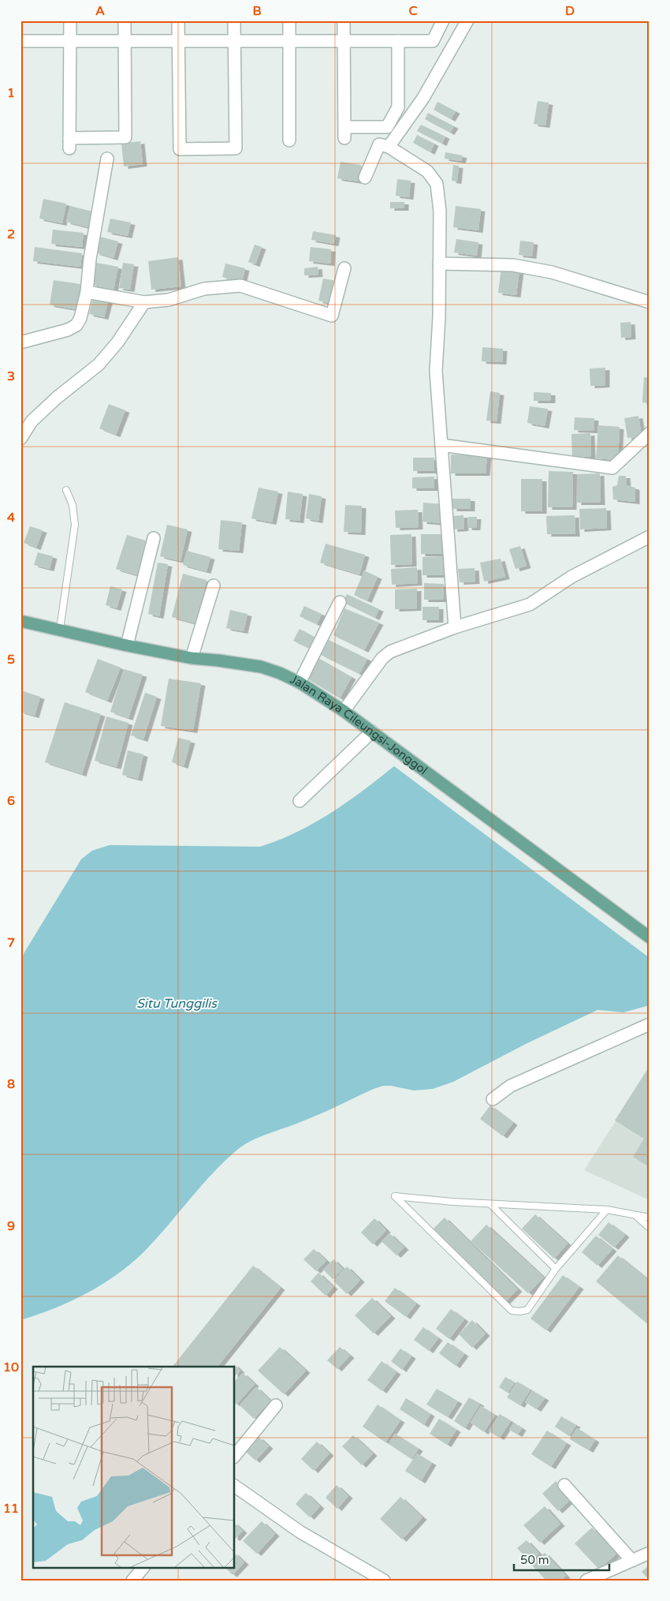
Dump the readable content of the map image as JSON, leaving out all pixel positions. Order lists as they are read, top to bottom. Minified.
{"streets":{"main road":["Jalan Raya Cileungsi-Jonggol"]},"water":["Situ Tunggilis"],"scale_bar":"50 m","grid":{"columns":["A","B","C","D"],"rows":["1","2","3","4","5","6","7","8","9","10","11"]}}
